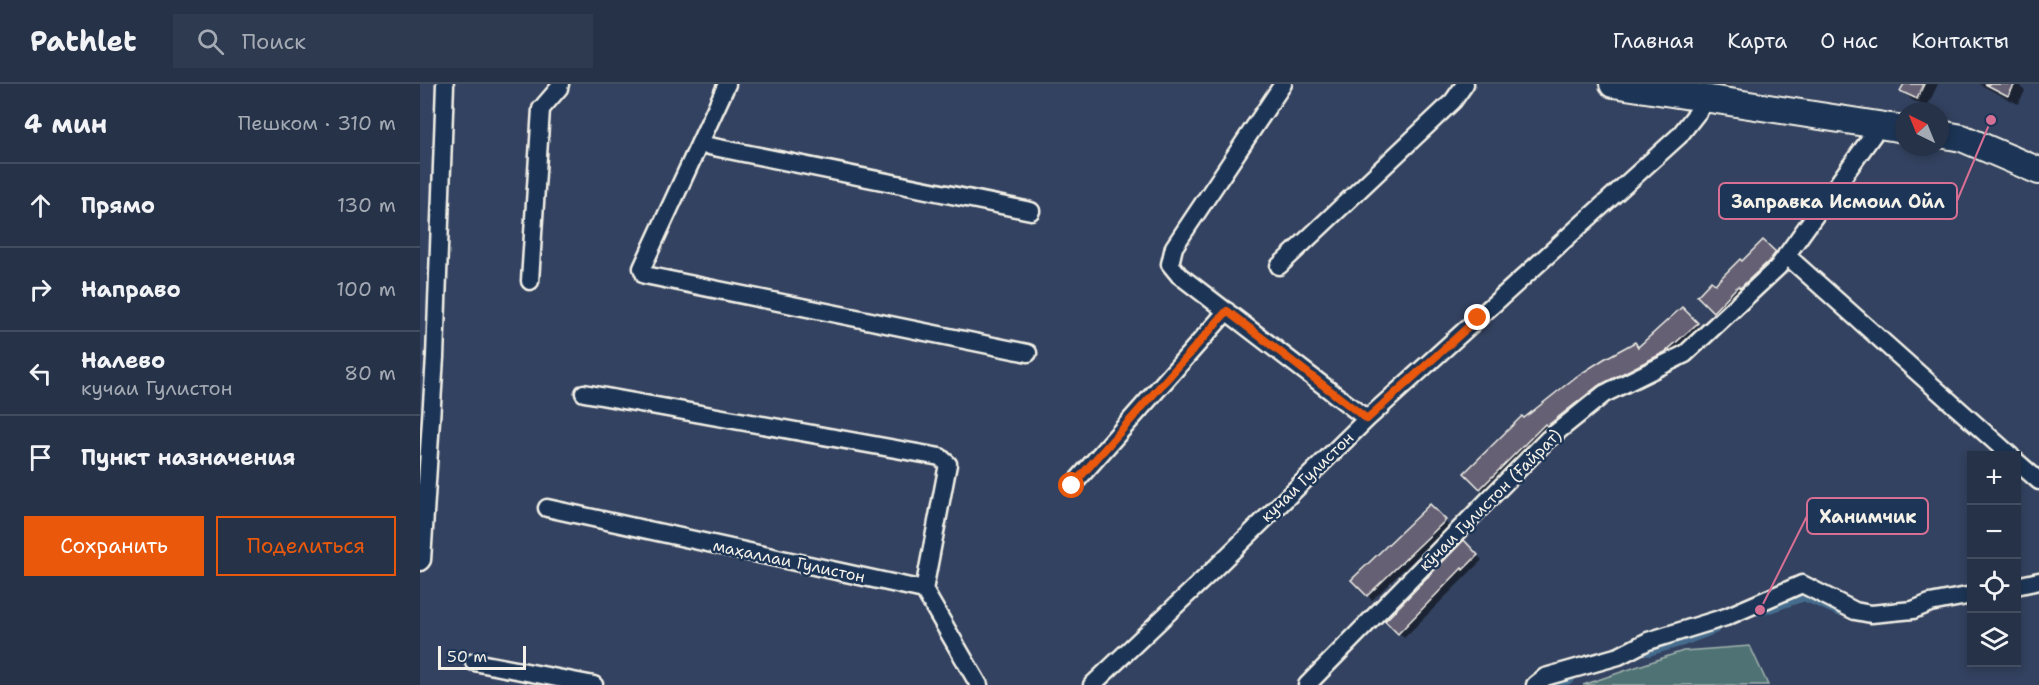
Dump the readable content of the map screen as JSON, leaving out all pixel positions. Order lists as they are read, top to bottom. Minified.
{"streets":{"street":["кучаи Гулистон","кӯчаи Гулистон (Ғайрат)","маҳаллаи Гулистон"]},"places":["Заправка Исмоил Ойл","Ханимчик"],"scale_bar":"50 m","north":"top left","page":{"header":"Pathlet","search":"Поиск","nav":["Главная","Карта","О нас","Контакты"],"heading":["4 мин","Пешком · 310 m"],"list":[["Прямо","130 m"],["Направо","100 m"],["Налево","кучаи Гулистон","80 m"],"Пункт назначения"],"map_buttons":["+","−"],"buttons":["Сохранить","Поделиться"],"scale":"50 m"}}
